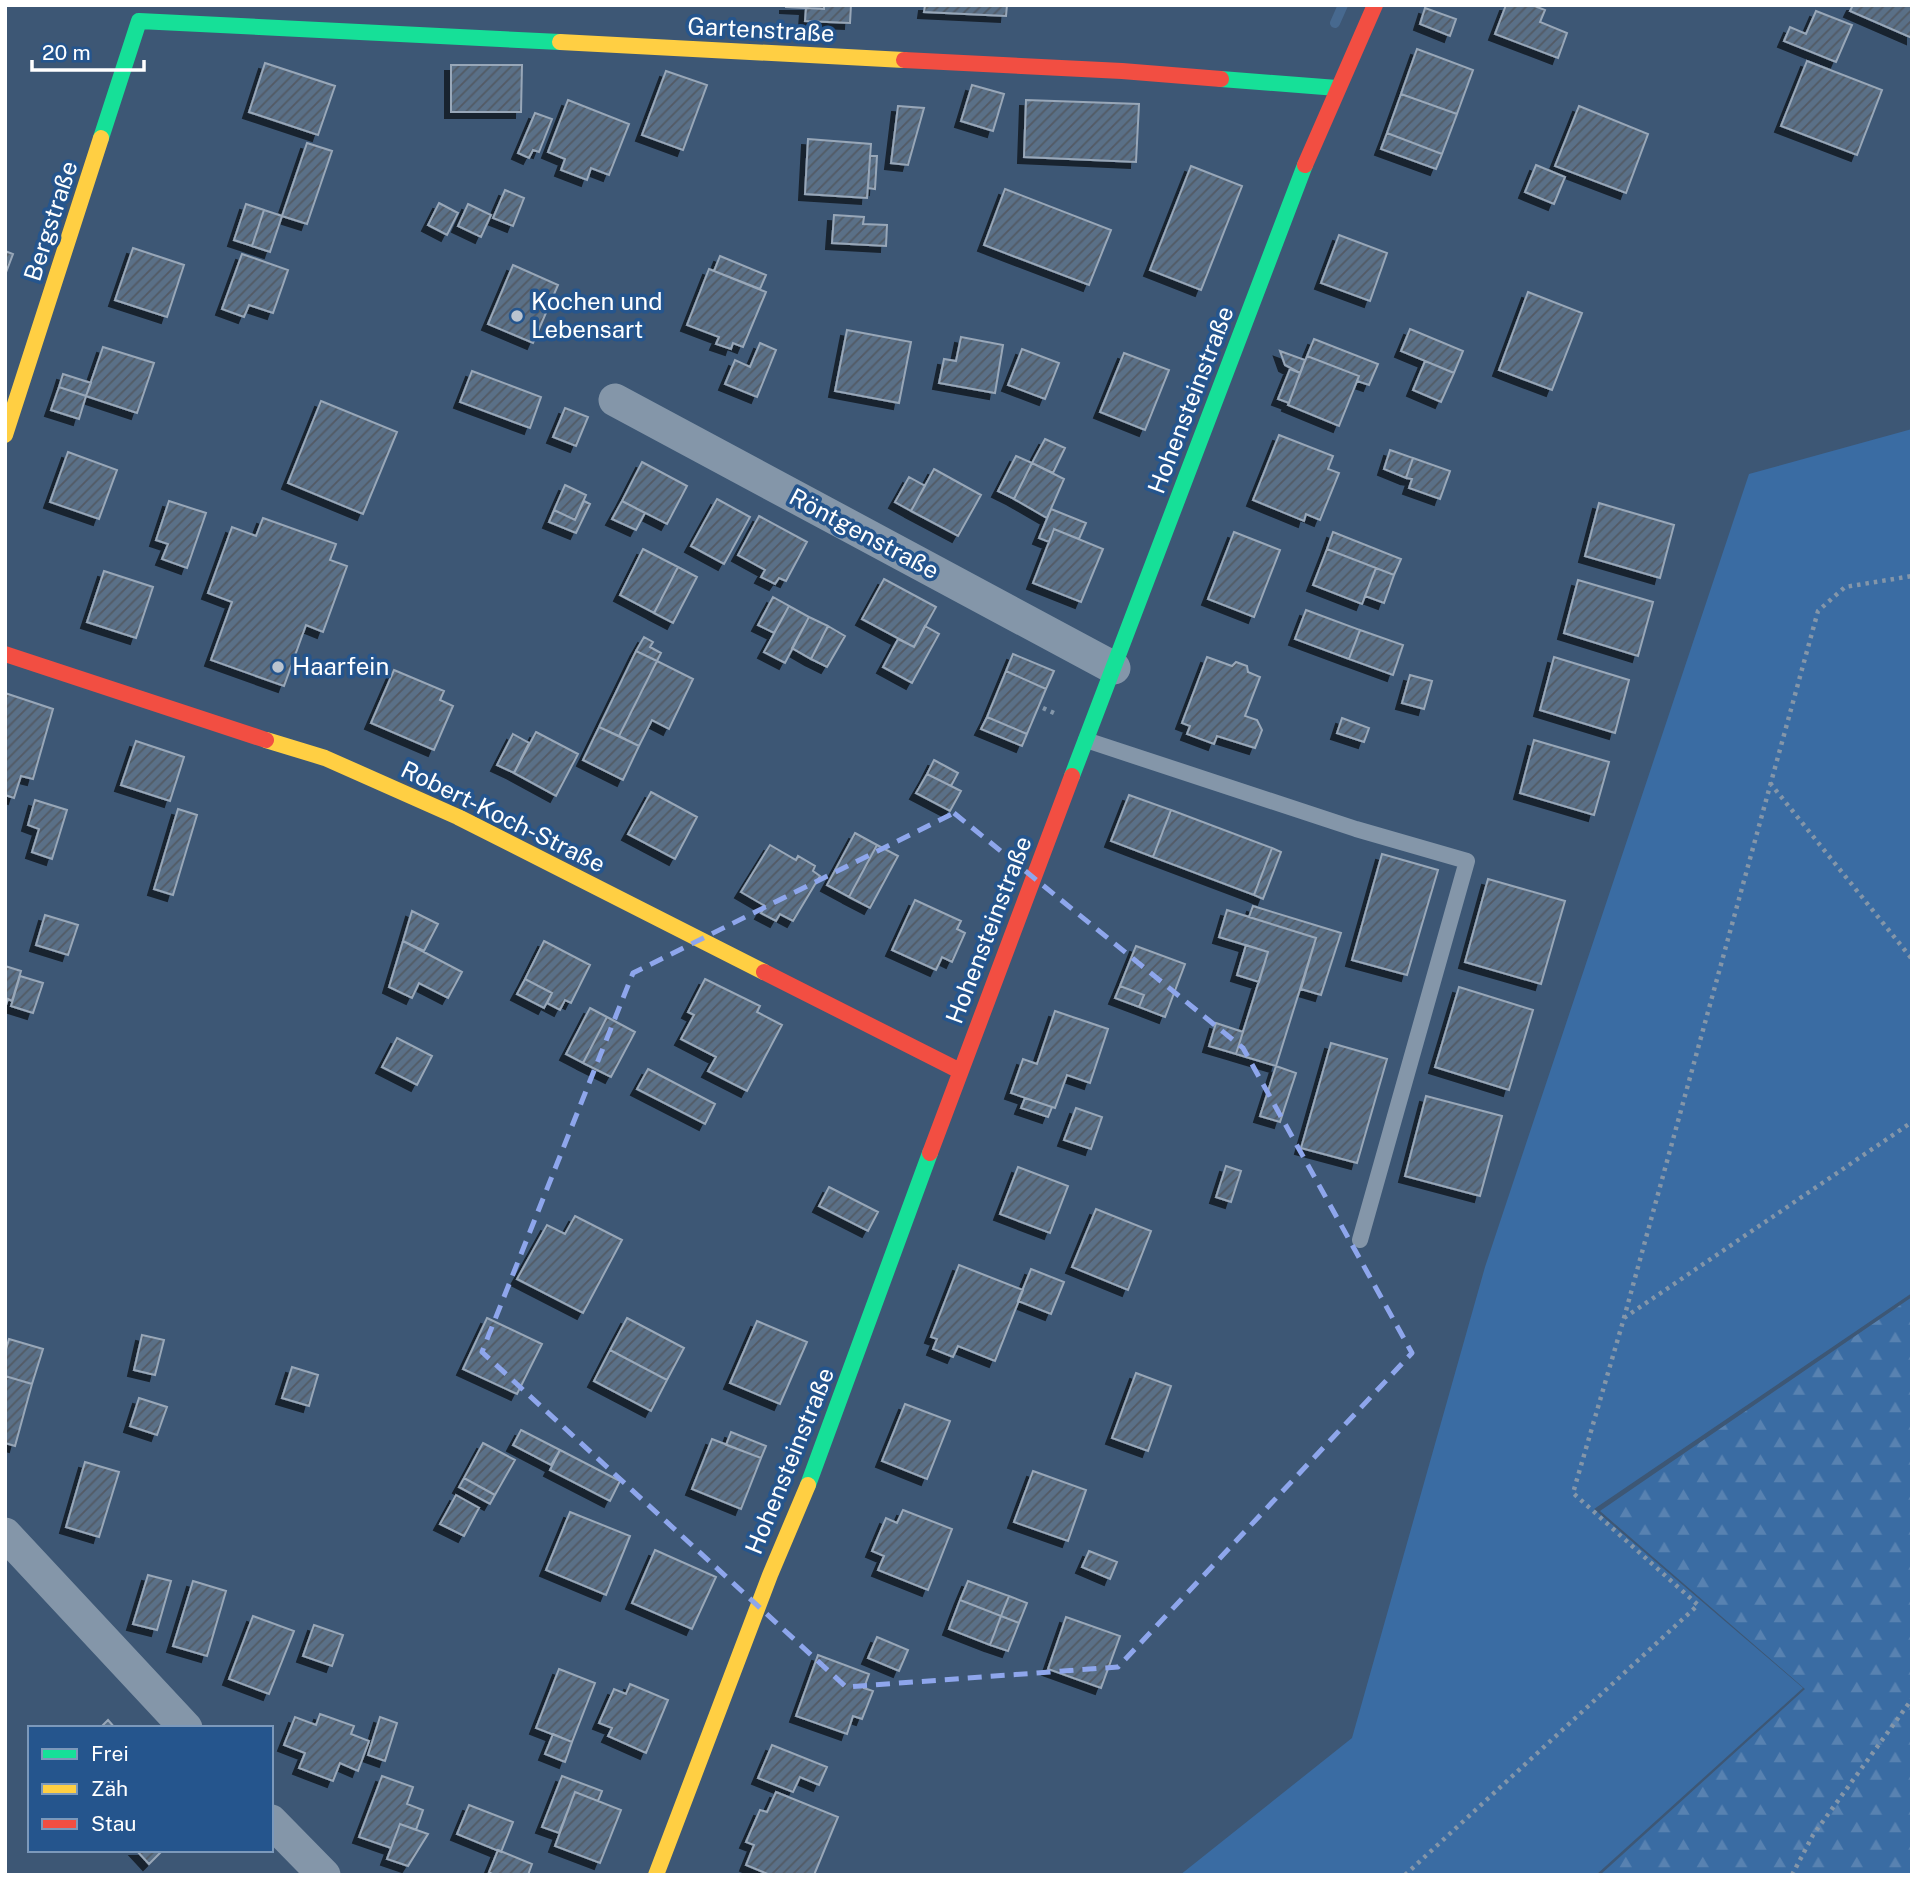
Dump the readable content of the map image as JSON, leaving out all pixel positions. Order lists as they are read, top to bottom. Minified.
{"streets":{"street":["Gartenstraße","Bergstraße","Hohensteinstraße","Röntgenstraße","Robert-Koch-Straße"]},"crossings":[["Gartenstraße","Bergstraße"],["Gartenstraße","Hohensteinstraße"],["Hohensteinstraße","Röntgenstraße"],["Hohensteinstraße","Robert-Koch-Straße"]],"places":["Kochen und Lebensart","Haarfein"],"legend":["Frei","Zäh","Stau"],"scale_bar":"20 m"}
